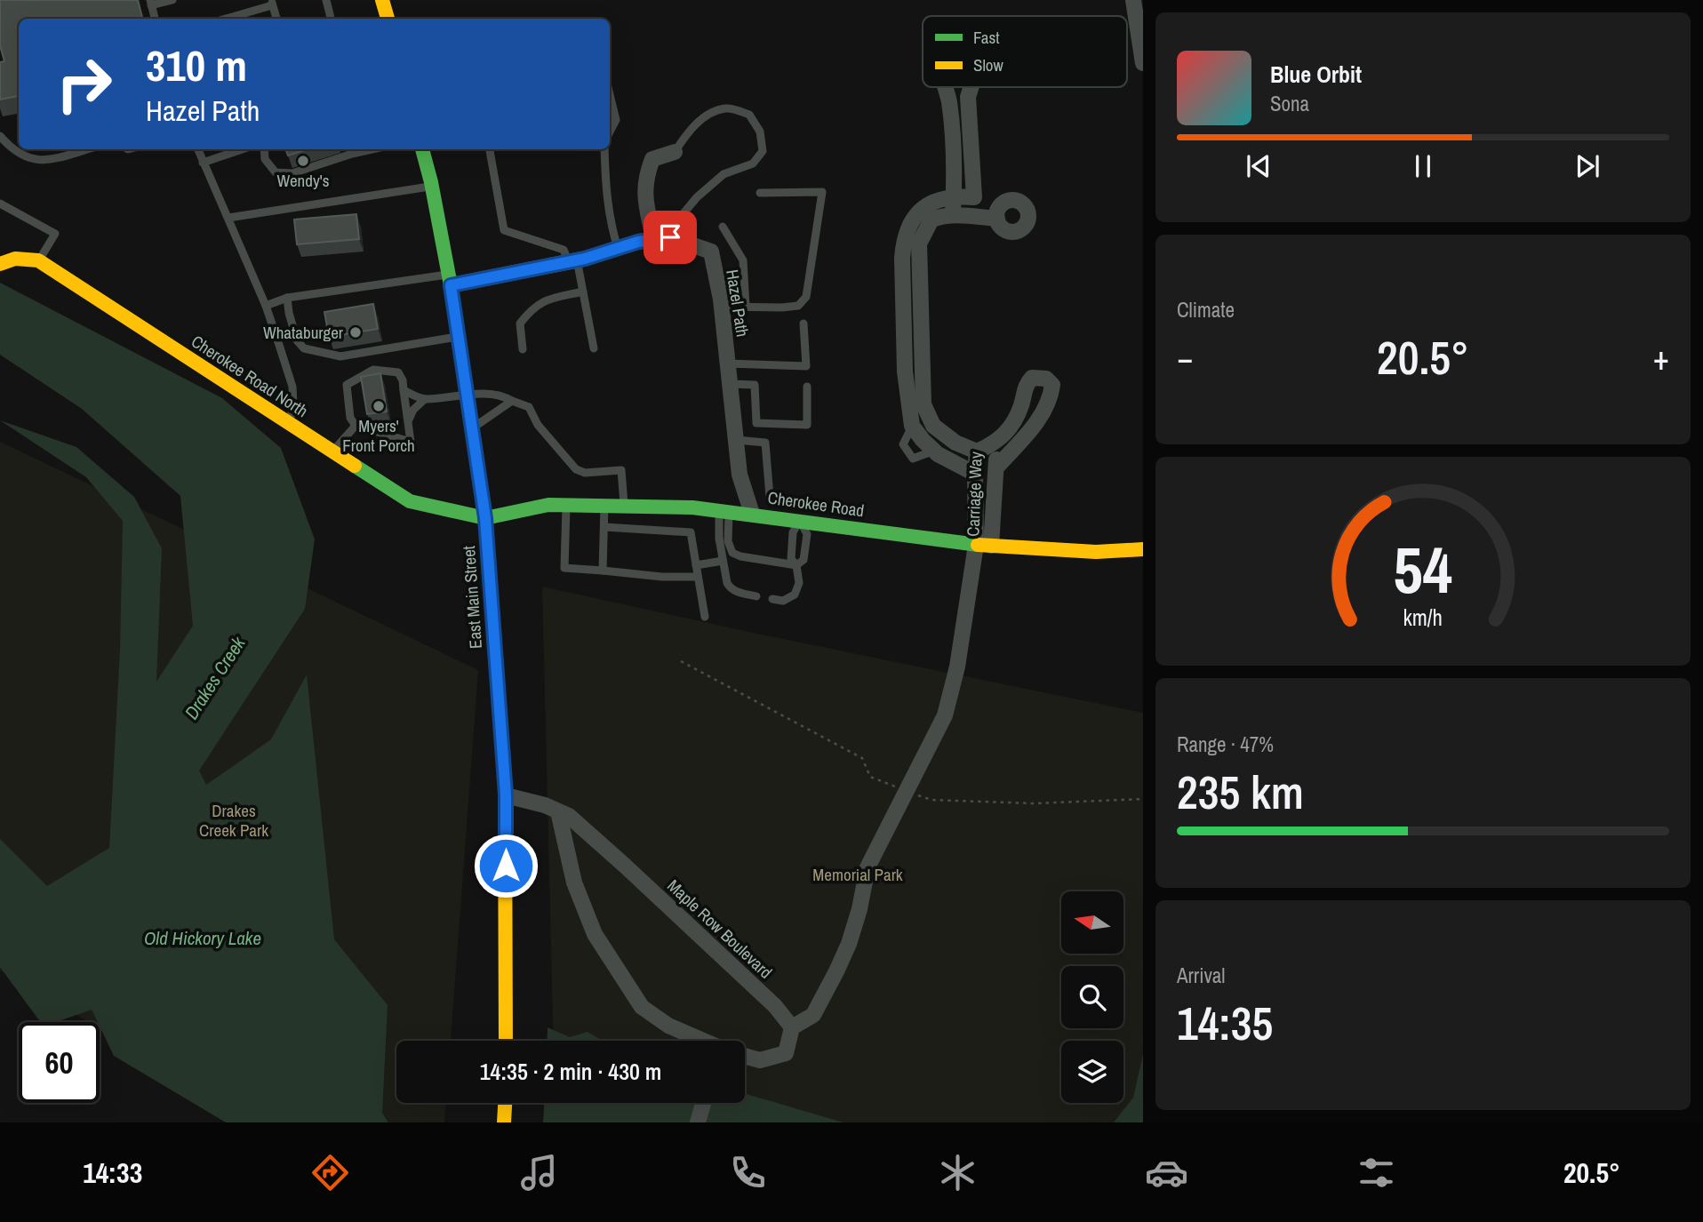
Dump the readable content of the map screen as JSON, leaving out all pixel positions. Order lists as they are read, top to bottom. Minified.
{"streets":{"street":["Hazel Path","Cherokee Road North","Carriage Way","Cherokee Road","East Main Street","Maple Row Boulevard"]},"crossings":[["Hazel Path","Cherokee Road"],["Hazel Path","East Main Street"],["Cherokee Road North","Cherokee Road"],["Cherokee Road North","East Main Street"],["Carriage Way","Cherokee Road"],["Cherokee Road","East Main Street"],["East Main Street","Maple Row Boulevard"]],"water":["Drakes Creek","Old Hickory Lake"],"parks":["Drakes Creek Park","Memorial Park"],"places":["Wendy's","Whataburger","Myers' Front Porch"],"legend":["Fast","Slow"],"north":"left","page":{"turn":["310 m","Hazel Path"],"song":["Blue Orbit","Sona"],"tile":["Climate",["Range · 47%","235 km"],["Arrival","14:35"]],"heat":["−","20.5°","+"],"limit":"60","trip":"14:35 · 2 min · 430 m","tabs":["14:33","20.5°"],"gauge":["54","km/h"]}}
